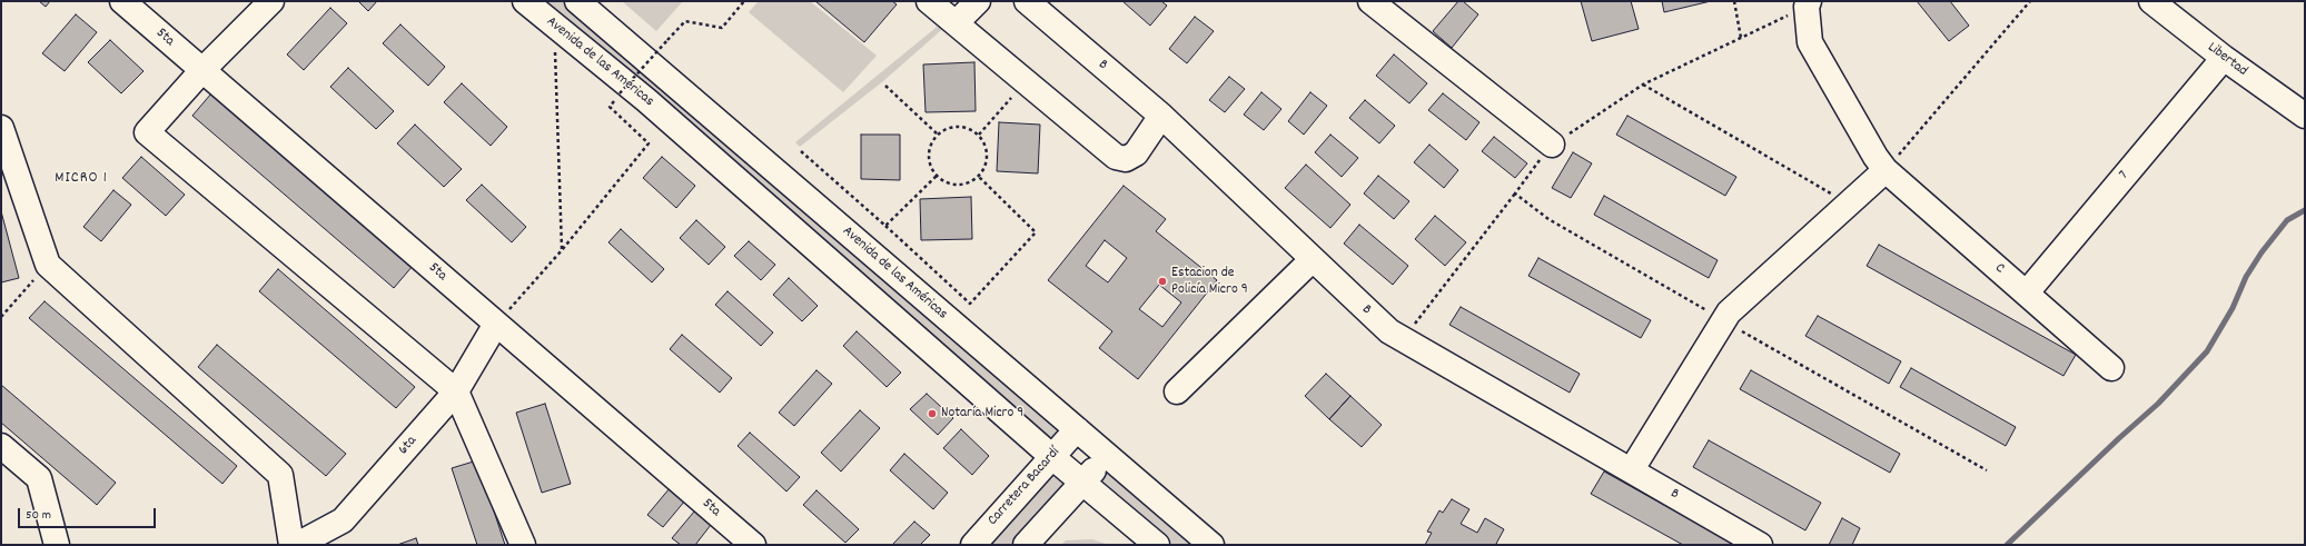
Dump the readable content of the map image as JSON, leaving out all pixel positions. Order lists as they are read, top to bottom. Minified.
{"streets":{"street":["5ta","Libertad","Avenida de las Américas","B","7","C","6ta","Carretera Bacardí"]},"crossings":[["5ta","6ta"],["Libertad","7"],["Avenida de las Américas","Carretera Bacardí"],["7","C"]],"districts":["MICRO 1"],"places":["Estacion de Policía Micro 9","Notaría Micro 9"],"scale_bar":"50 m"}
